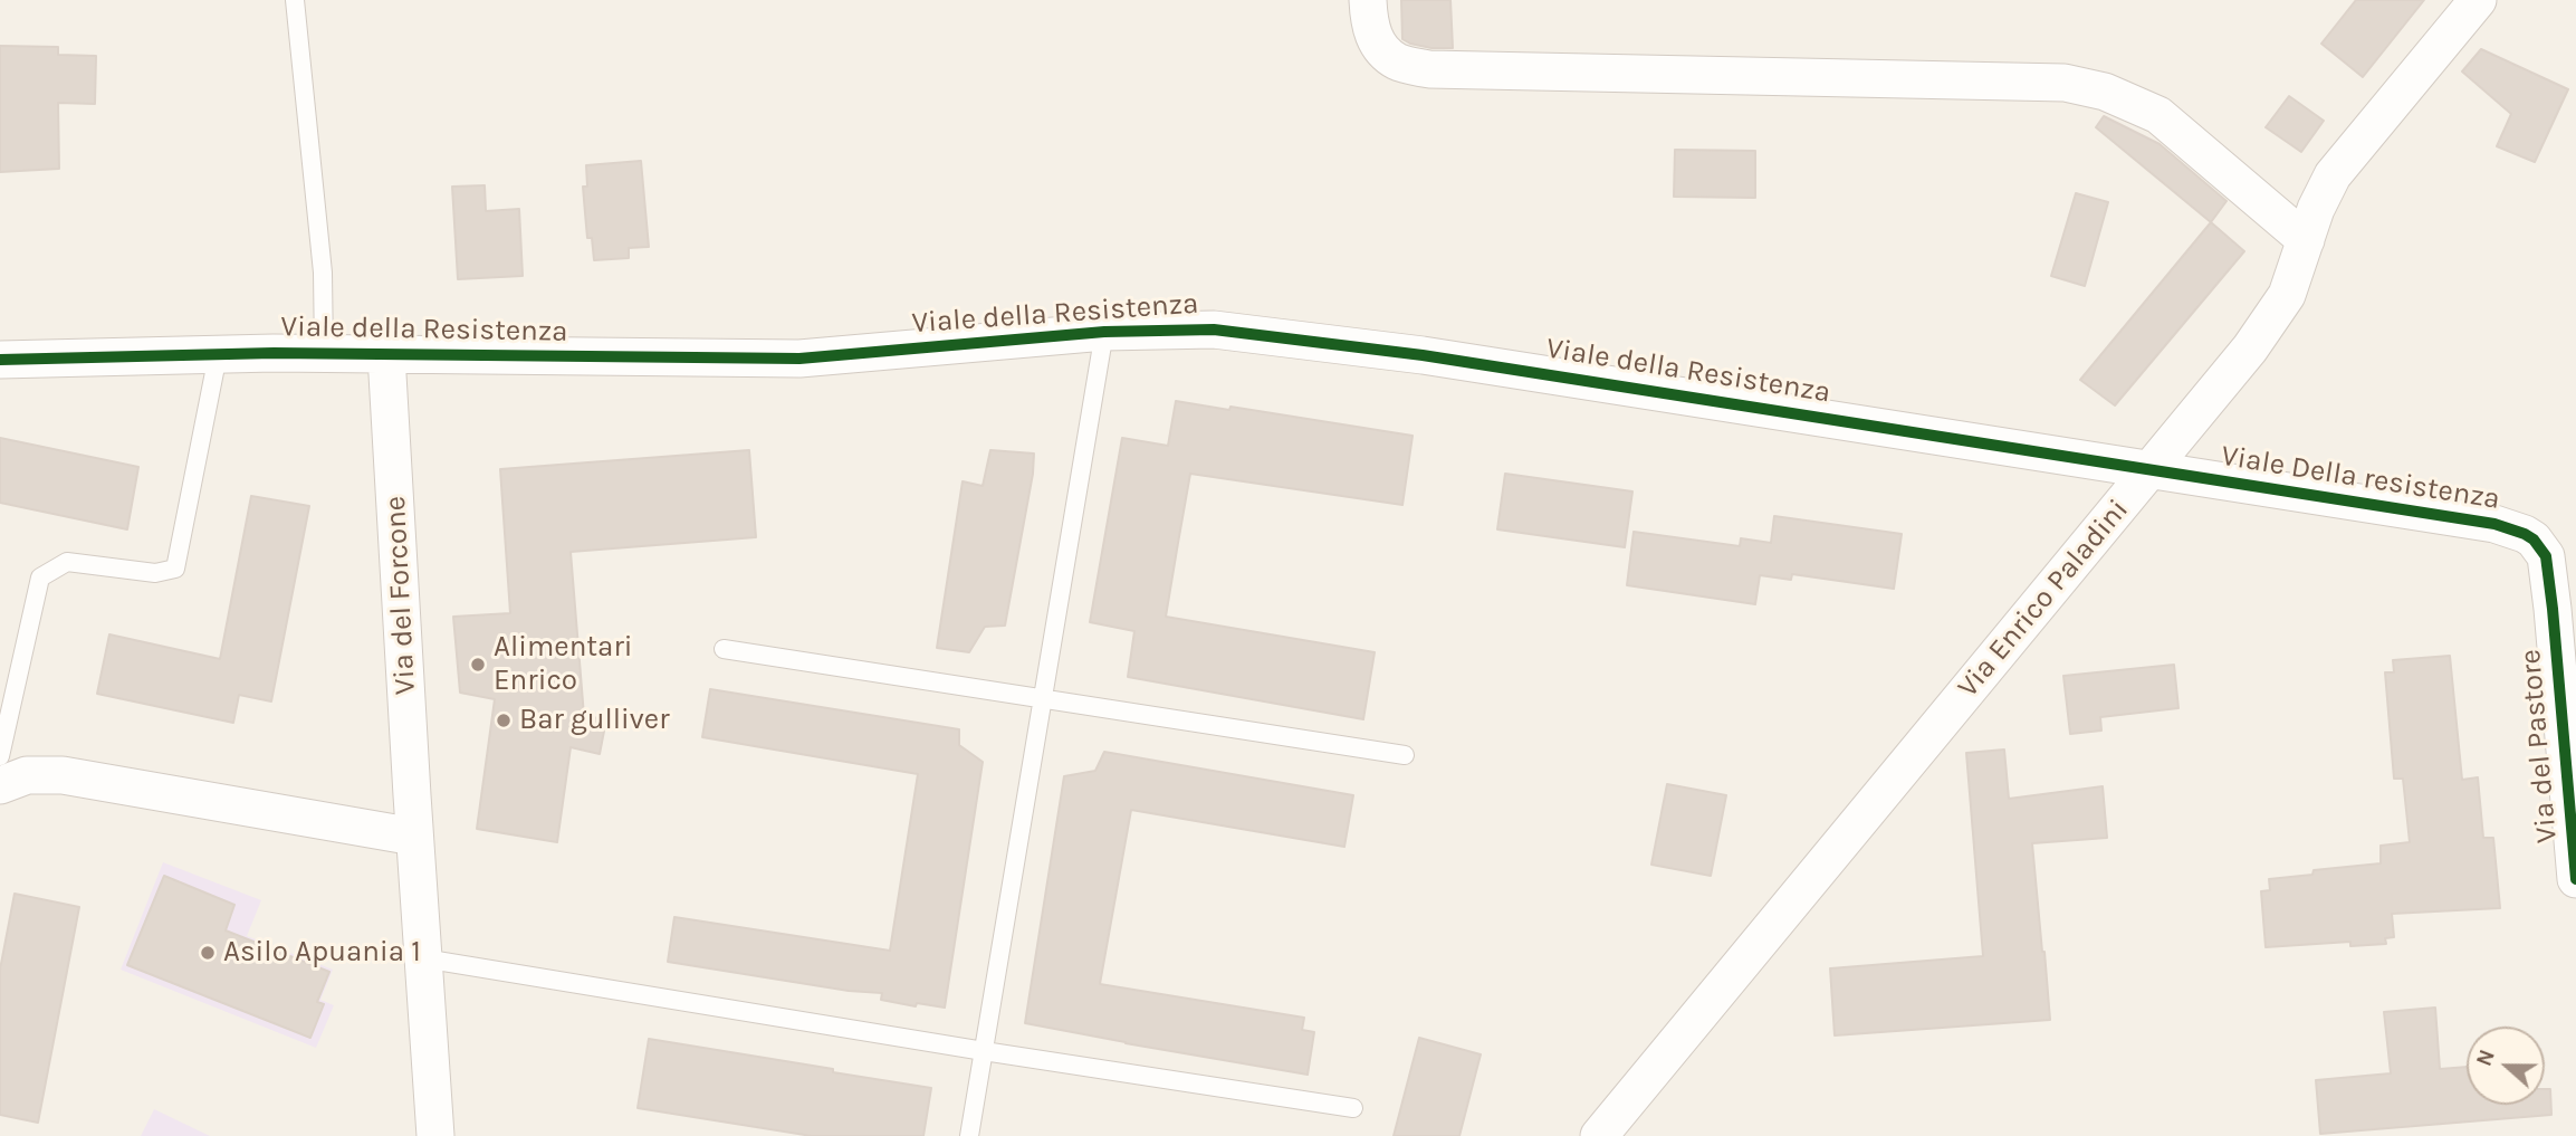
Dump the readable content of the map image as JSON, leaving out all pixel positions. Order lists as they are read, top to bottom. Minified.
{"streets":{"street":["Viale della Resistenza","Viale Della resistenza","Via del Forcone","Via Enrico Paladini","Via del Pastore"]},"crossings":[["Viale della Resistenza","Viale Della resistenza"],["Viale della Resistenza","Via del Forcone"],["Viale della Resistenza","Via Enrico Paladini"],["Viale Della resistenza","Via Enrico Paladini"],["Viale Della resistenza","Via del Pastore"]],"places":["Alimentari Enrico","Bar gulliver","Asilo Apuania 1"],"north":"left"}
